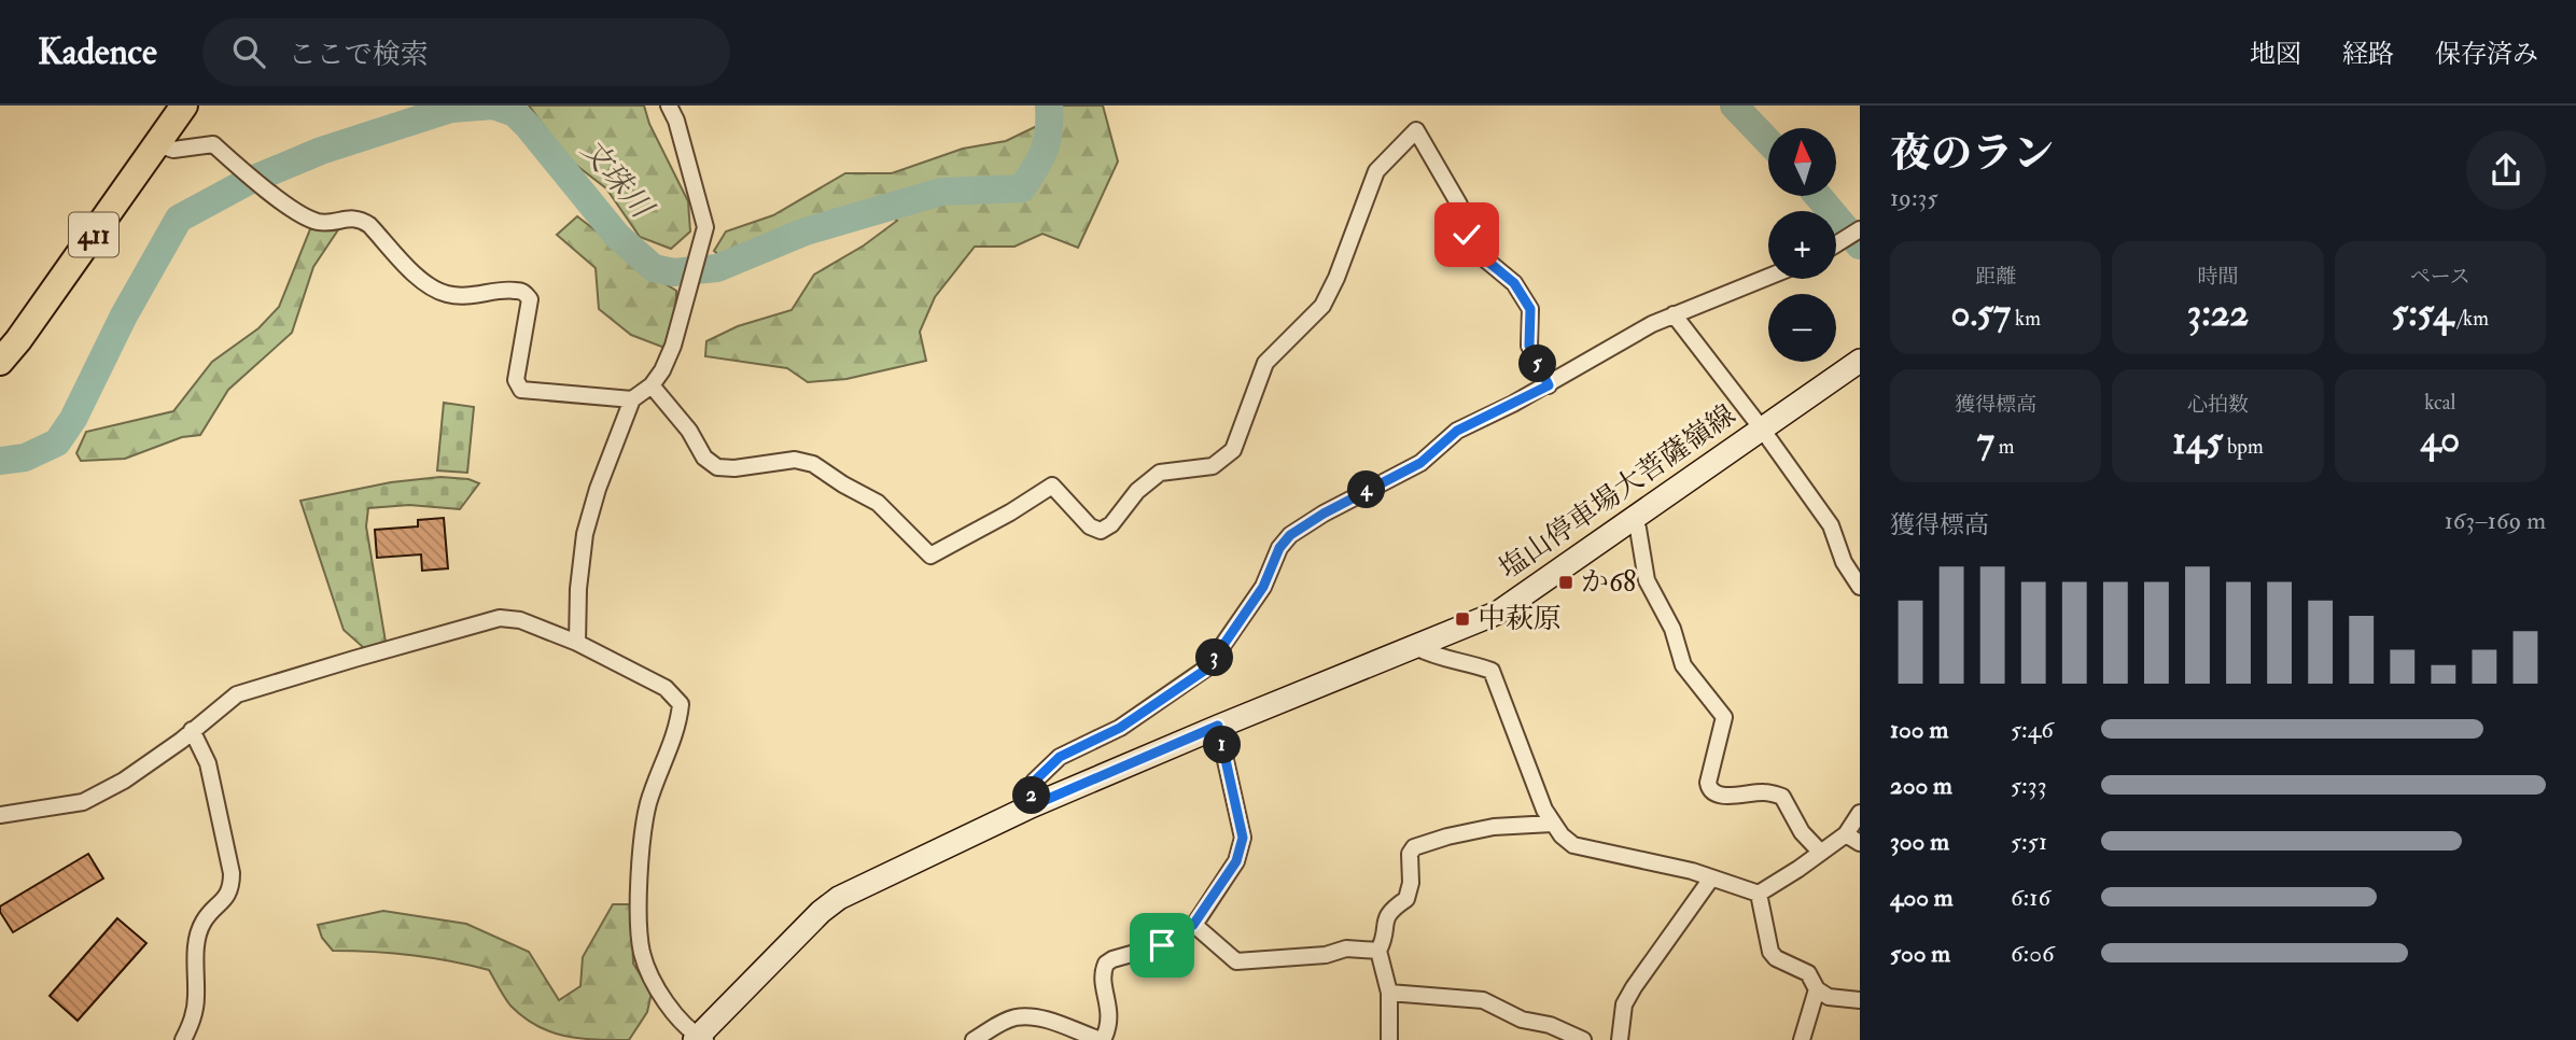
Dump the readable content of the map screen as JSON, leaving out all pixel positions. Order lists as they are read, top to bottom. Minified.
{"streets":{"highway":["411"],"main road":["塩山停車場大菩薩嶺線"]},"water":["文珠川"],"places":{"transit":["か68","中萩原"]},"north":"top","page":{"header":"Kadence","search":"ここで検索","nav":["地図","経路","保存済み"],"heading":["夜のラン","19:35"],"map_buttons":["+","−"],"stats":[["距離","0.57 km"],["時間","3:22"],["ペース","5:54 /km"],["獲得標高","7 m"],["心拍数","145 bpm"],["kcal","40"]],"pins":["5","4","3","1","2"],"chart":["獲得標高","163–169 m"],"list":[{"name":"100 m","note":"5:46"},{"name":"200 m","note":"5:33"},{"name":"300 m","note":"5:51"},{"name":"400 m","note":"6:16"},{"name":"500 m","note":"6:06"}]}}
